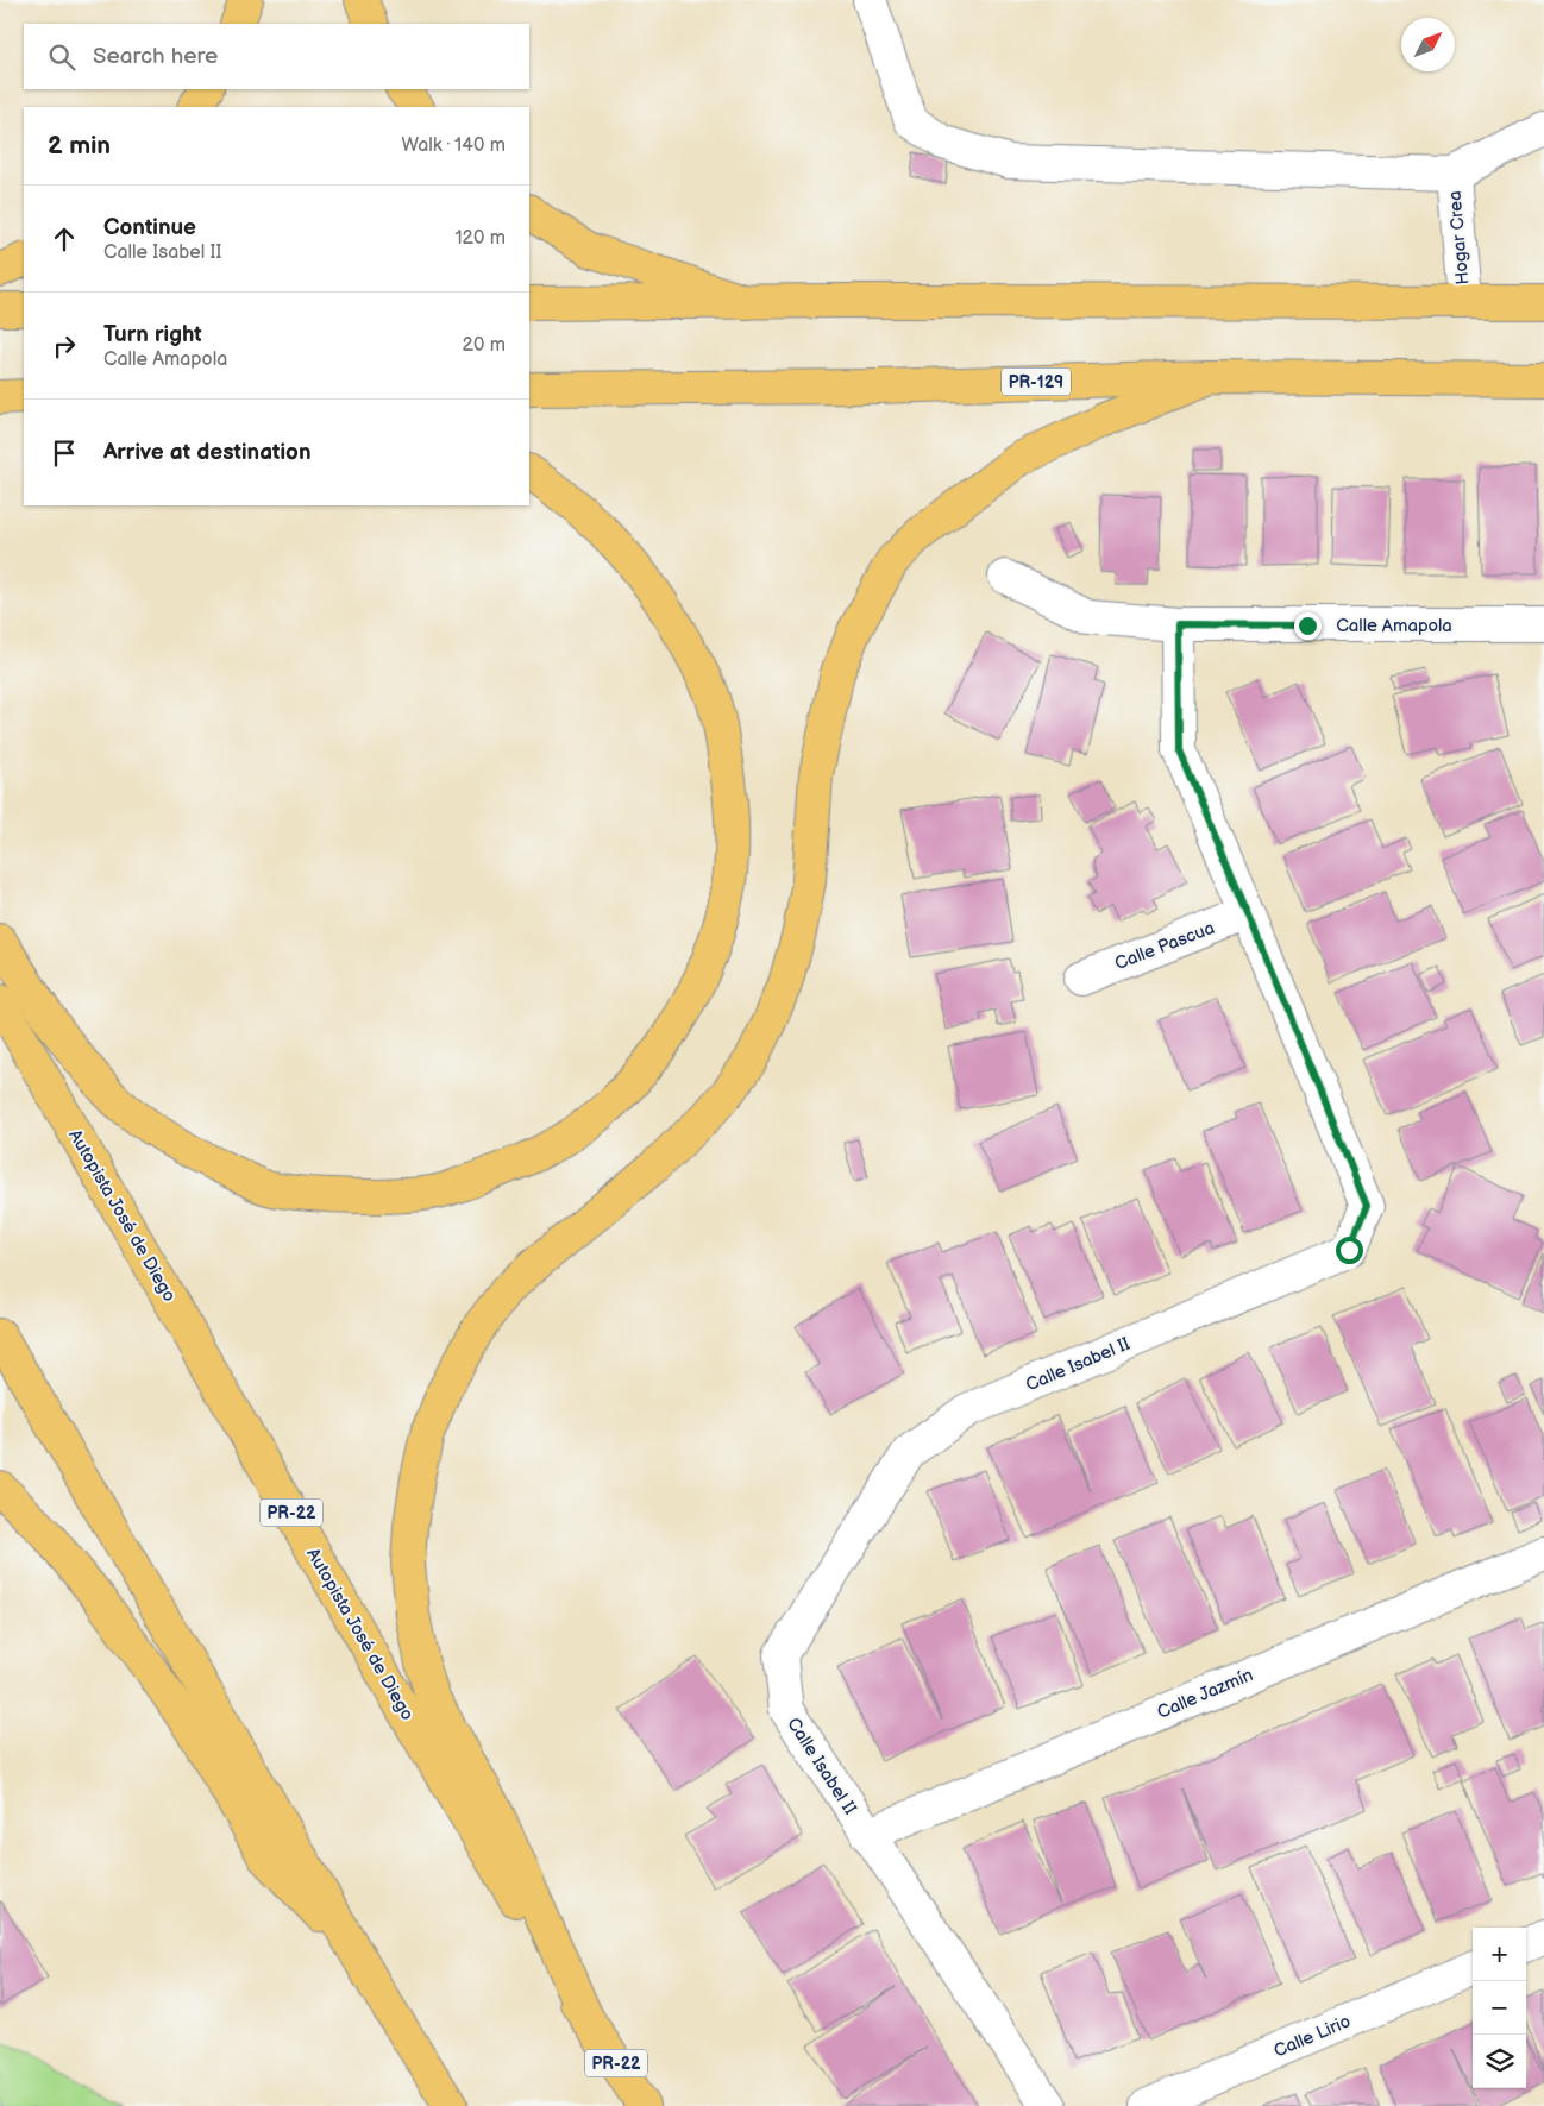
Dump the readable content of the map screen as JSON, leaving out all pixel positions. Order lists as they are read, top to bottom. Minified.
{"streets":{"main road":["PR-129","Autopista José de Diego","PR-22"],"street":["Hogar Crea","Calle Amapola","Calle Pascua","Calle Isabel II","Calle Jazmín","Calle Lirio"]},"crossings":[["Calle Amapola","Calle Isabel II"],["Calle Pascua","Calle Isabel II"],["Calle Isabel II","Calle Jazmín"]],"north":"top right","page":{"search":"Search here","heading":["2 min","Walk · 140 m"],"list":[["Continue","Calle Isabel II","120 m"],["Turn right","Calle Amapola","20 m"],"Arrive at destination"],"map_buttons":["+","−"]}}
